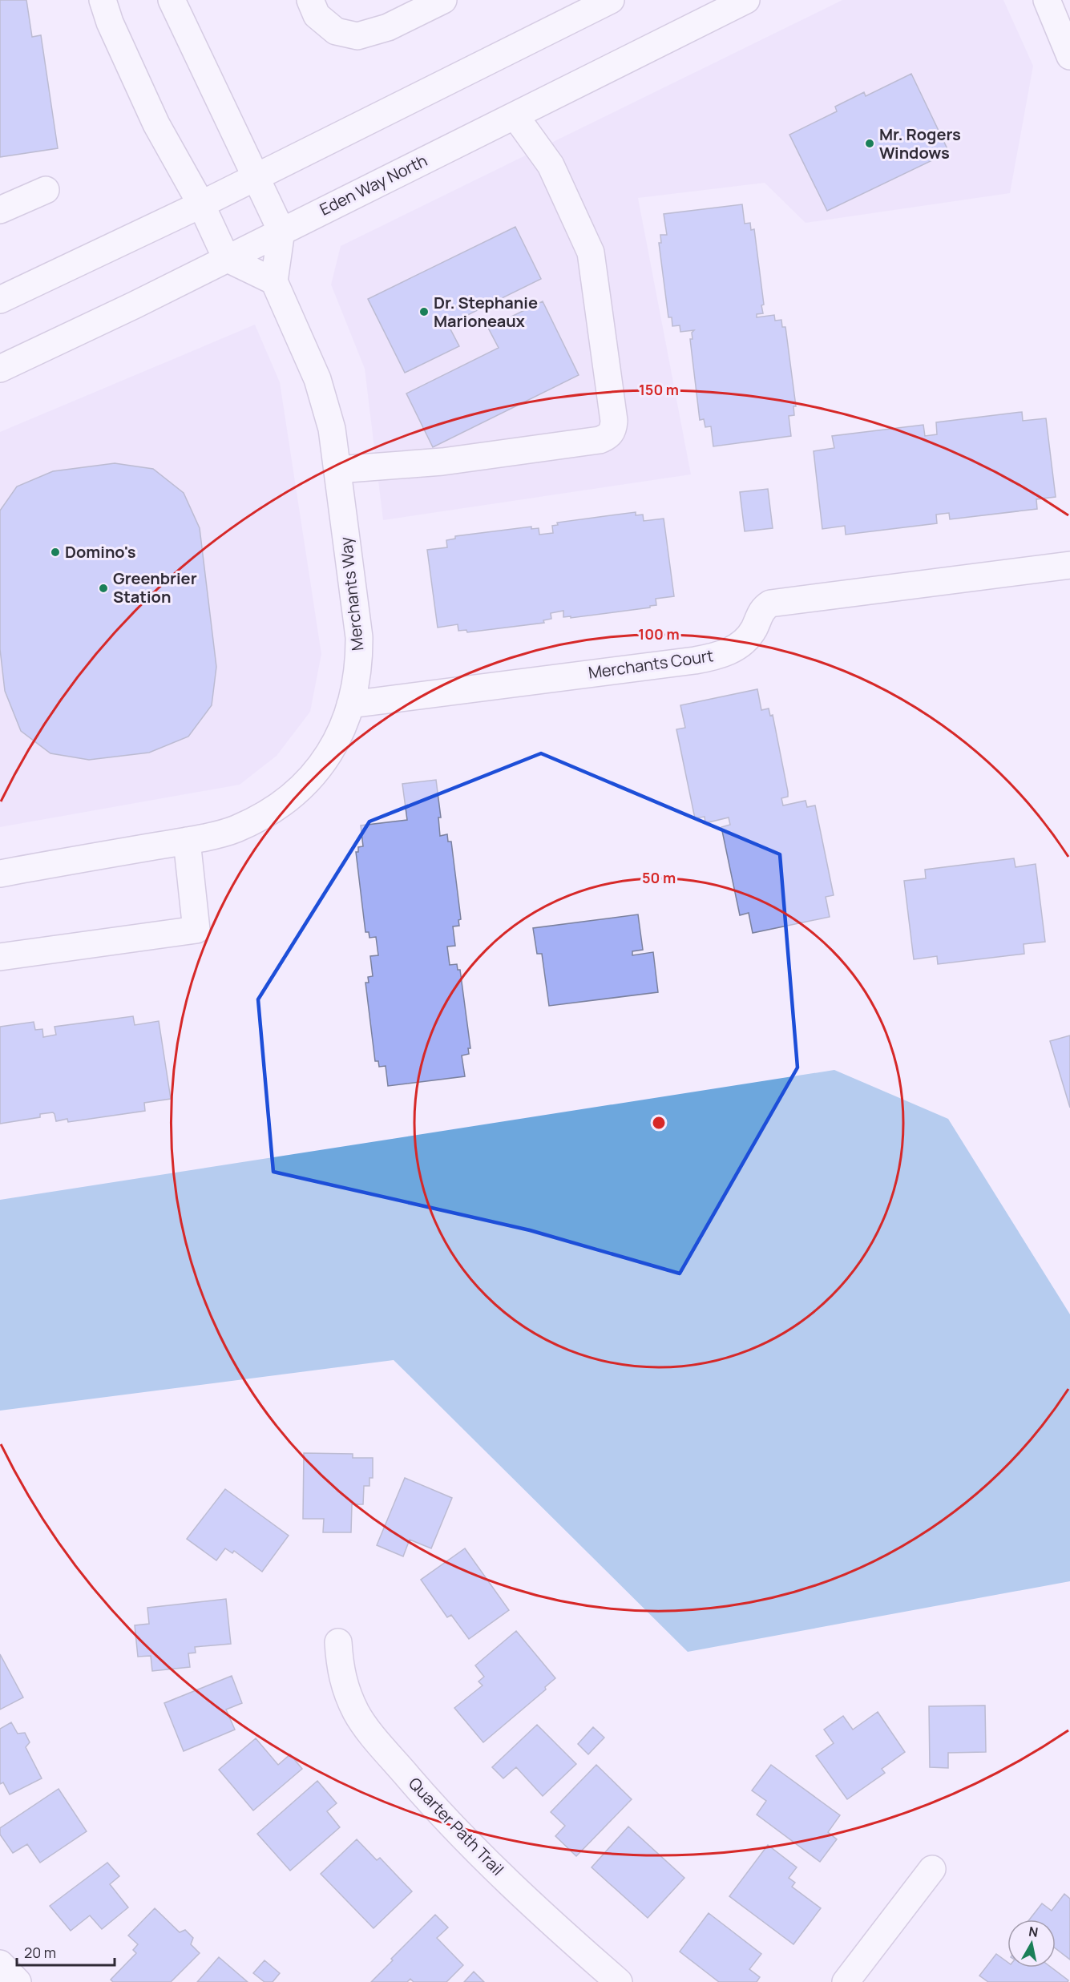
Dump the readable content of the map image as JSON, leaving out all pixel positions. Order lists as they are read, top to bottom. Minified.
{"streets":{"street":["Eden Way North","Merchants Way","Merchants Court","Quarter Path Trail"]},"crossings":[["Merchants Way","Merchants Court"]],"places":["Mr. Rogers Windows","Dr. Stephanie Marioneaux","Domino's","Greenbrier Station"],"scale_bar":"20 m","north":"top","rings":["150 m","100 m","50 m"]}
